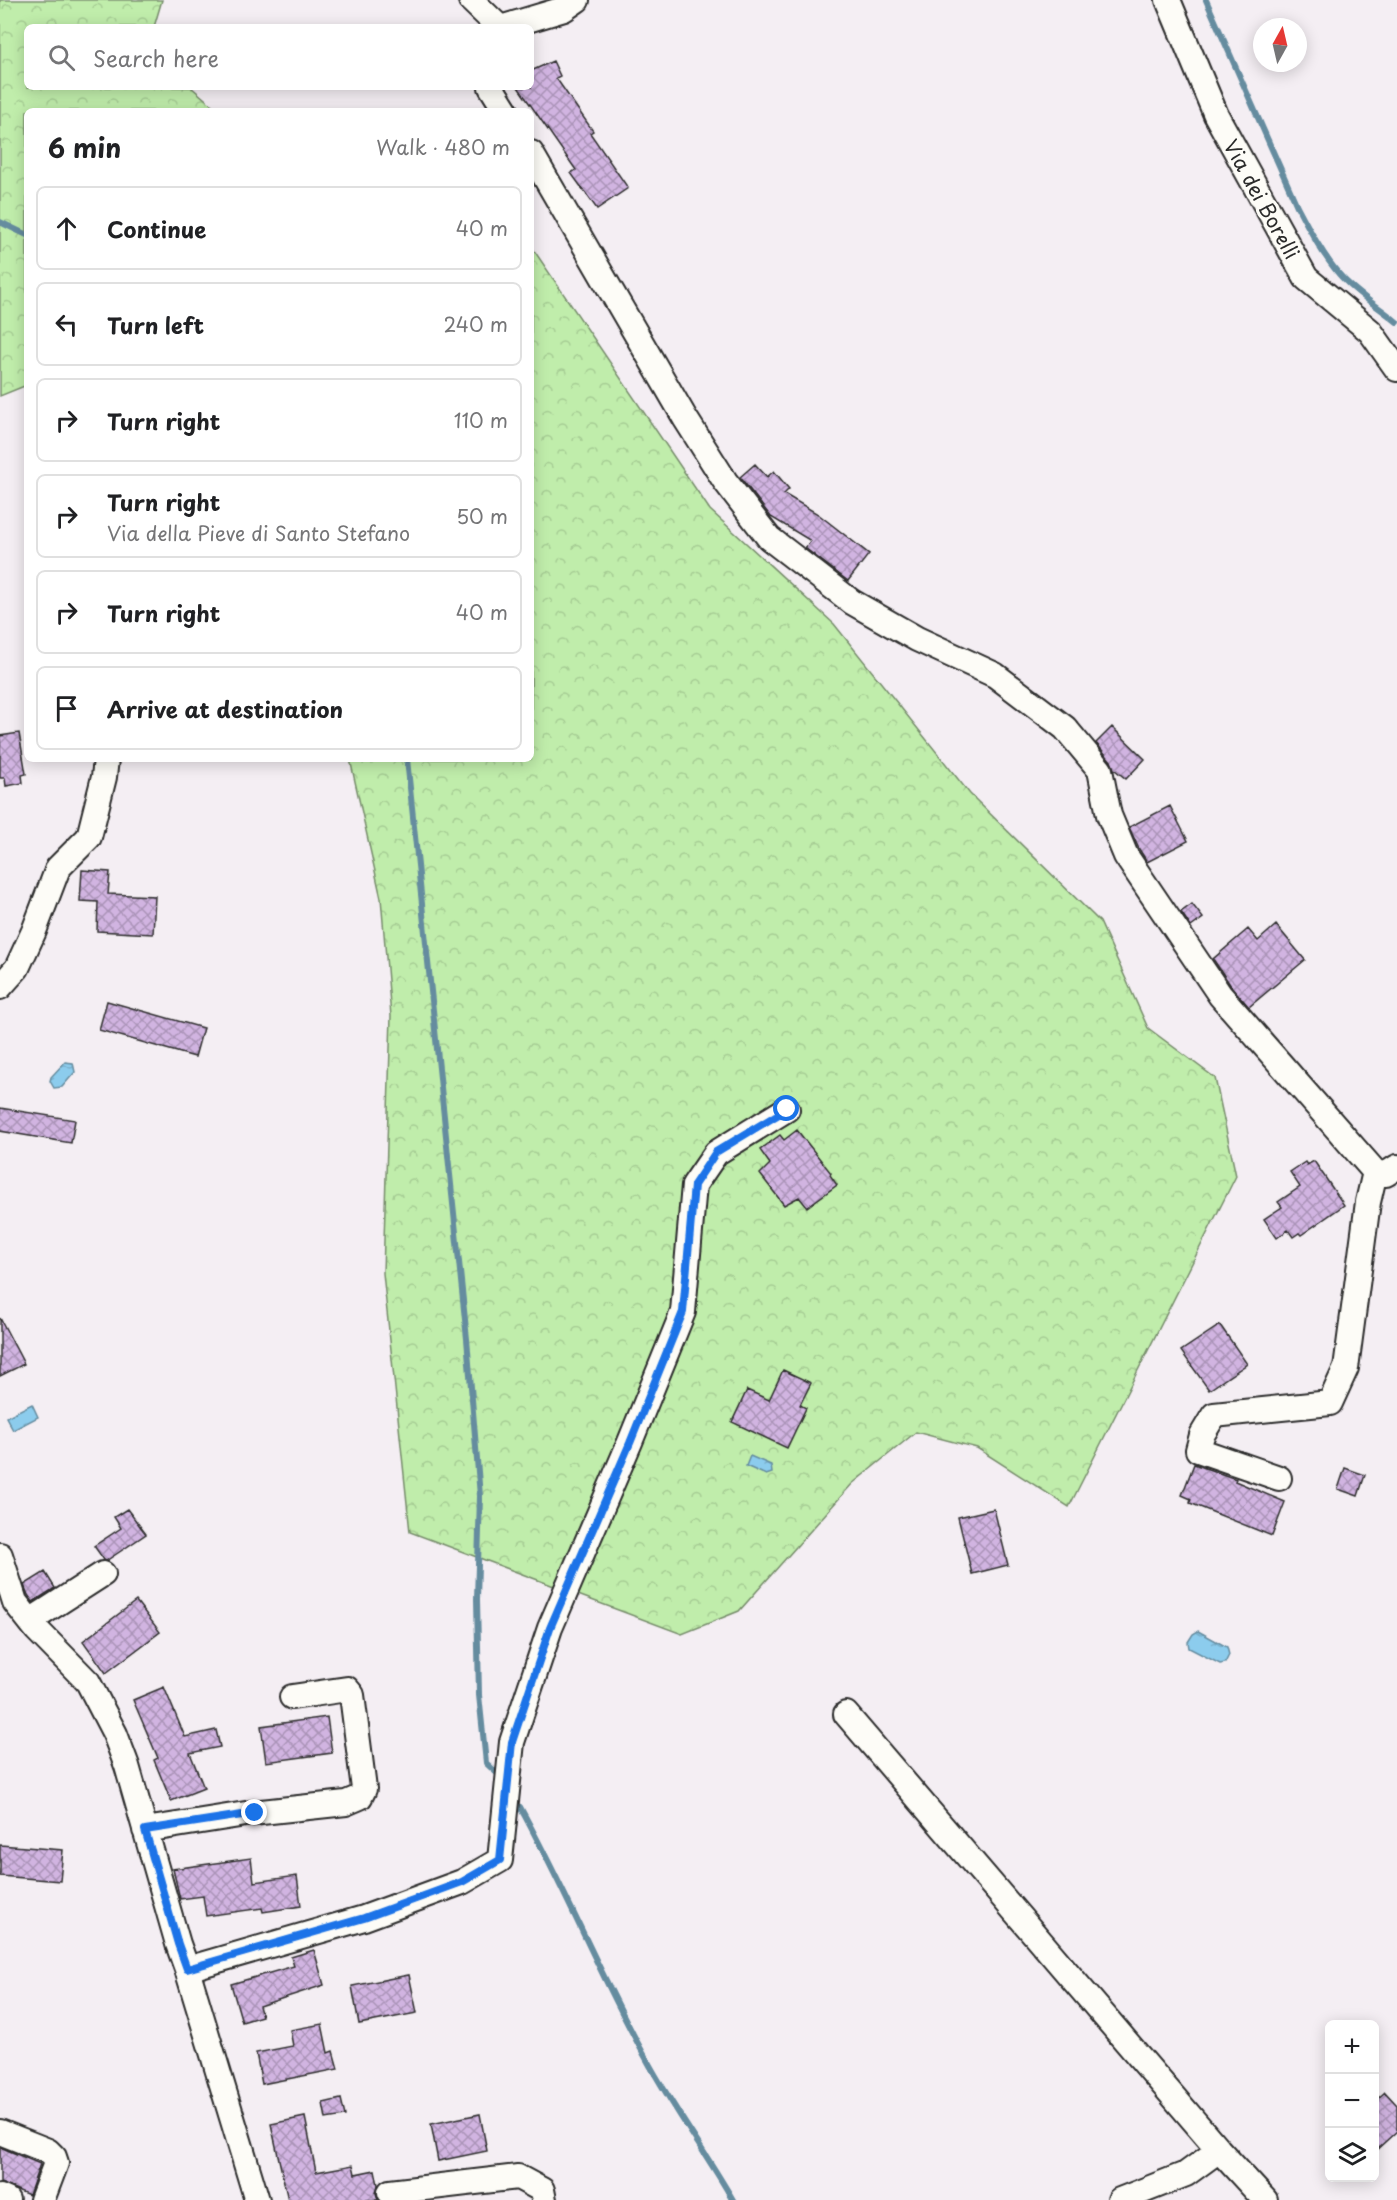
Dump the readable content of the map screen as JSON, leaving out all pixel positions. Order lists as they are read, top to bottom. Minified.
{"streets":{"street":["Via dei Borelli"]},"north":"top","page":{"search":"Search here","heading":["6 min","Walk · 480 m"],"list":[["Continue","40 m"],["Turn left","240 m"],["Turn right","110 m"],["Turn right","Via della Pieve di Santo Stefano","50 m"],["Turn right","40 m"],"Arrive at destination"],"map_buttons":["+","−"]}}
